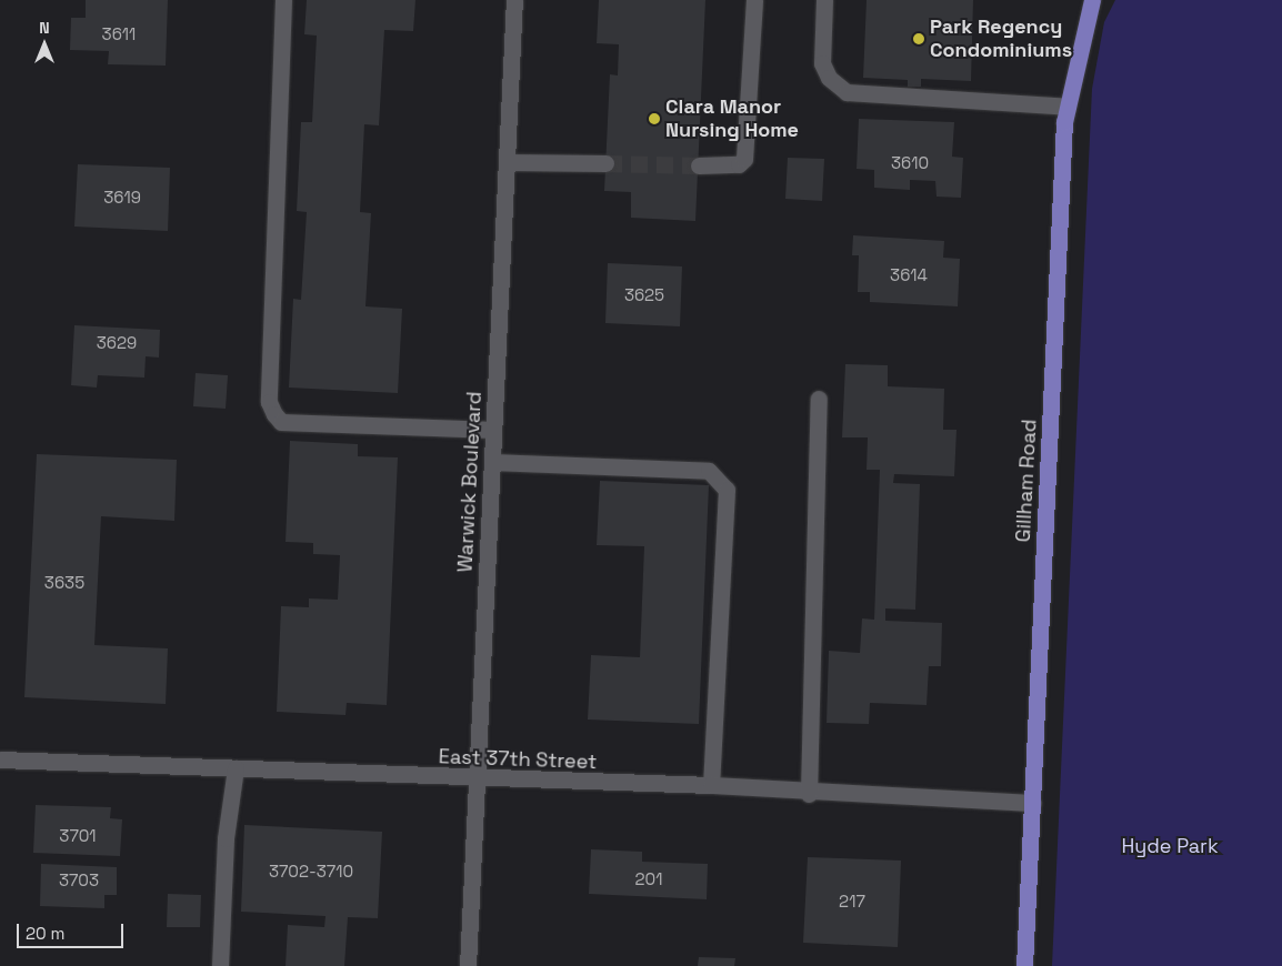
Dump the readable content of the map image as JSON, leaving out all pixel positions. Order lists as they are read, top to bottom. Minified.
{"streets":{"main road":["Gillham Road"],"street":["Warwick Boulevard","East 37th Street"]},"crossings":[["Gillham Road","East 37th Street"],["Warwick Boulevard","East 37th Street"]],"parks":["Hyde Park"],"places":["Park Regency Condominiums","Clara Manor Nursing Home"],"house_numbers":["3611","3610","3619","3614","3625","3629","3635","3701","3702-3710","201","3703","217"],"scale_bar":"20 m","north":"top"}
